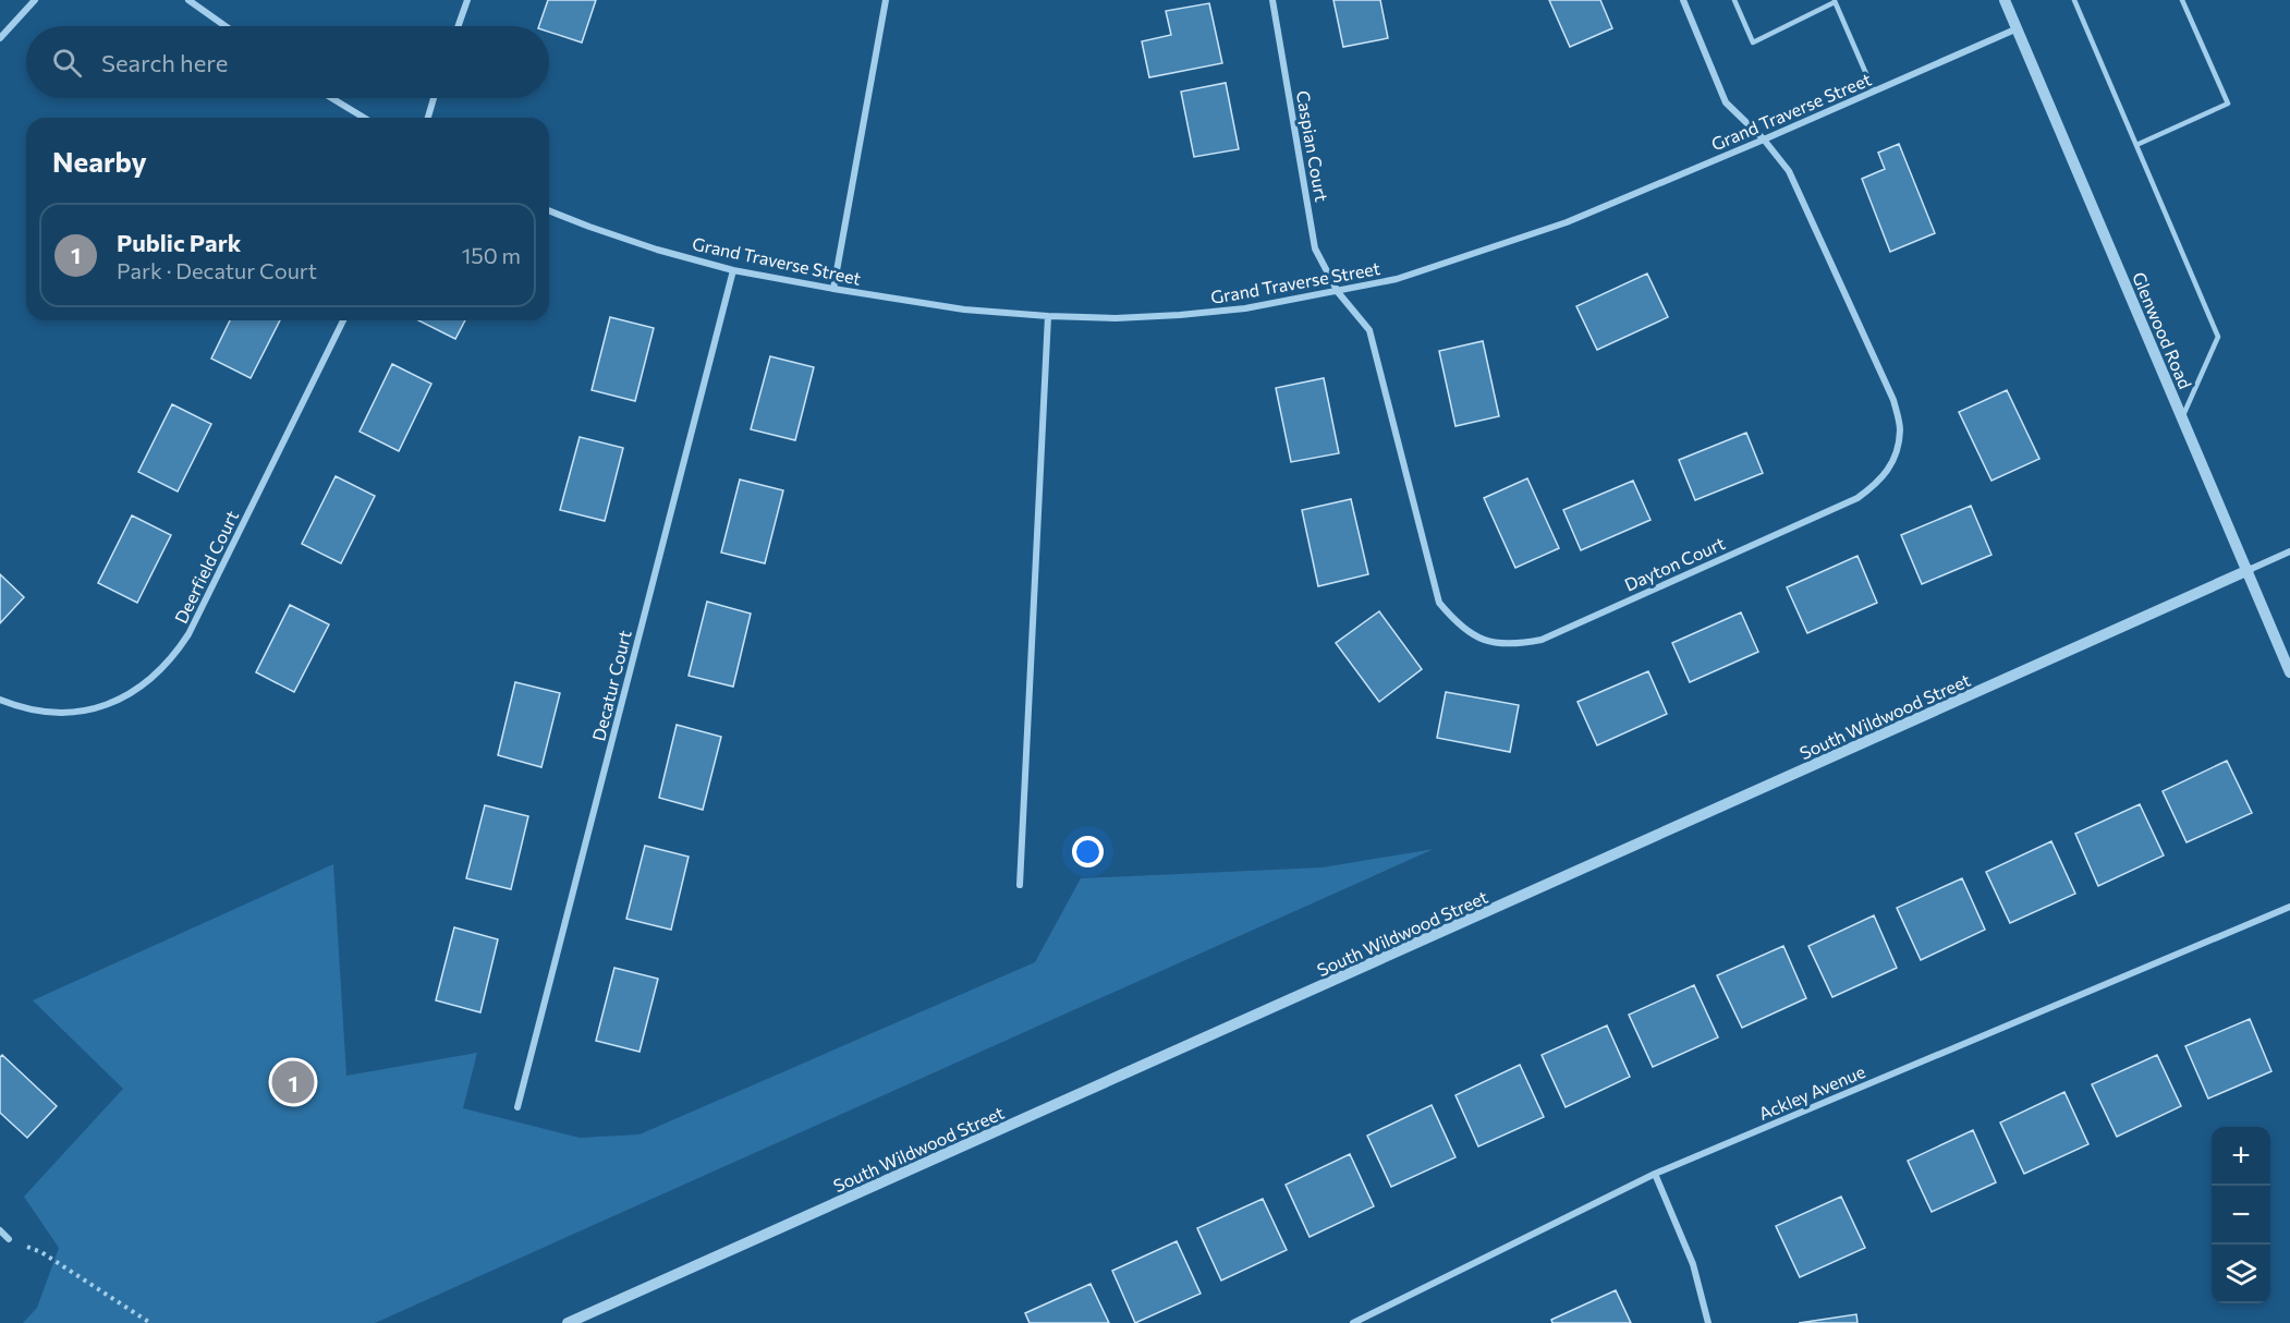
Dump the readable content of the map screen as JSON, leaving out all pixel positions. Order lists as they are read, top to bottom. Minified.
{"streets":{"street":["Grand Traverse Street","Caspian Court","Glenwood Road","Dayton Court","Deerfield Court","Decatur Court","South Wildwood Street","Ackley Avenue"]},"crossings":[["Grand Traverse Street","Caspian Court"],["Grand Traverse Street","Glenwood Road"],["Grand Traverse Street","Dayton Court"],["Grand Traverse Street","Decatur Court"],["Caspian Court","Dayton Court"],["Glenwood Road","South Wildwood Street"]],"page":{"search":"Search here","heading":"Nearby","list":[{"mark":"1","name":"Public Park","note":"Park · Decatur Court","value":"150 m"}],"pins":"1","map_buttons":["+","−"]}}
